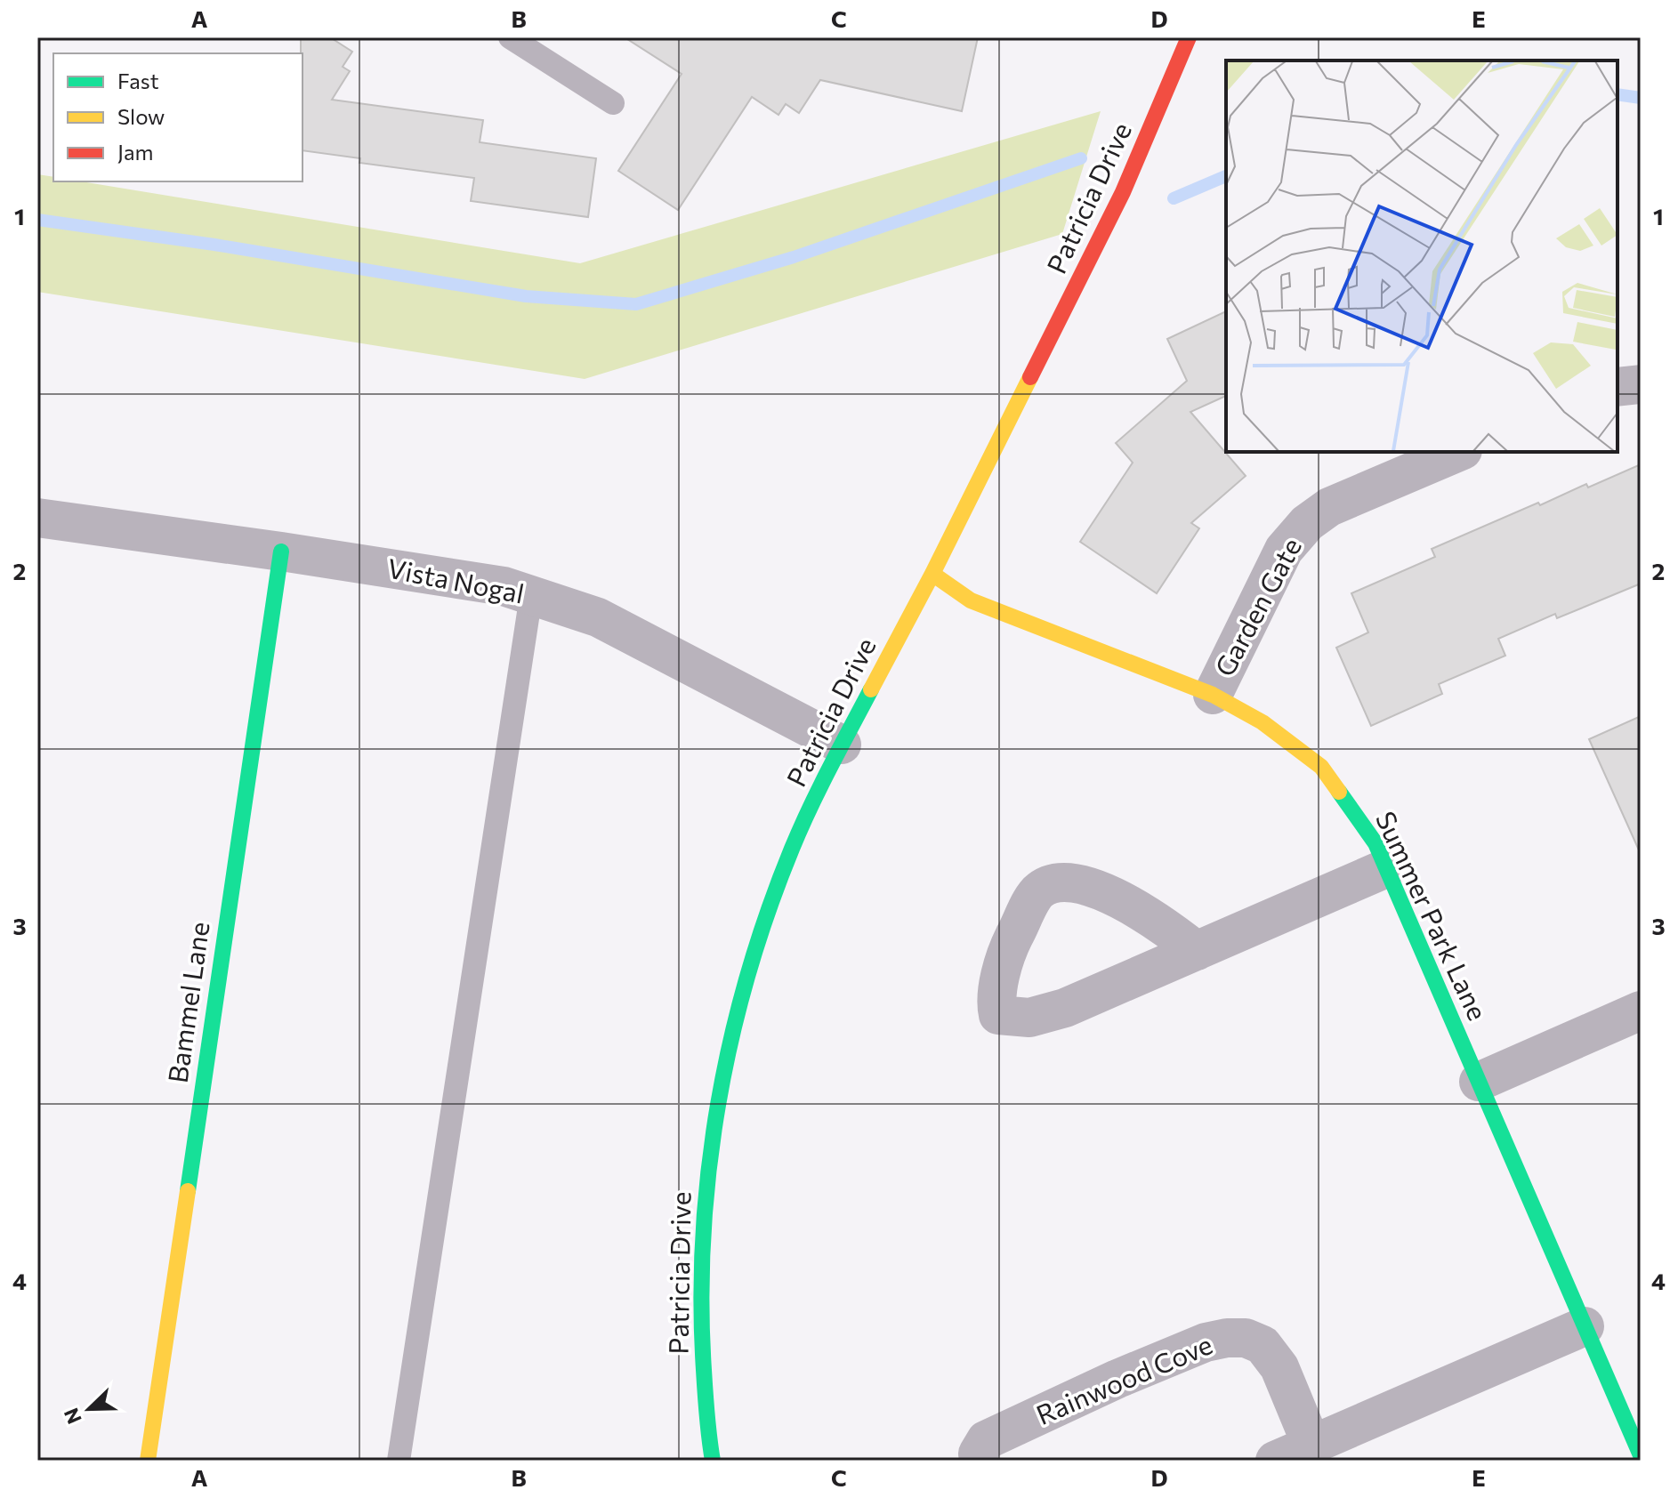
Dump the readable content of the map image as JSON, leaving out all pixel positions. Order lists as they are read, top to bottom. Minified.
{"streets":{"street":["Patricia Drive","Vista Nogal","Garden Gate","Summer Park Lane","Bammel Lane","Rainwood Cove"]},"crossings":[["Patricia Drive","Vista Nogal"],["Patricia Drive","Summer Park Lane"],["Vista Nogal","Bammel Lane"],["Garden Gate","Summer Park Lane"]],"legend":["Fast","Slow","Jam"],"north":"bottom left","grid":{"columns":["A","B","C","D","E"],"rows":["1","2","3","4"]}}
